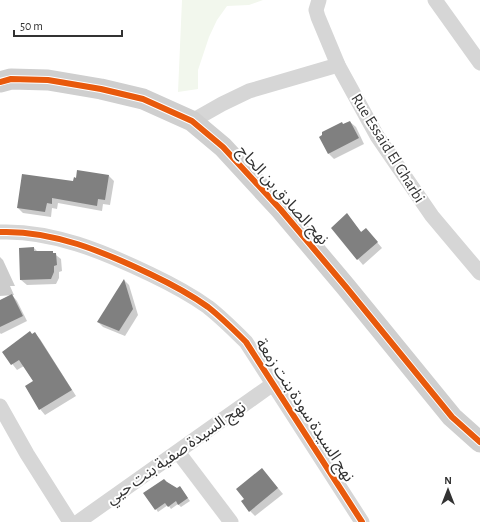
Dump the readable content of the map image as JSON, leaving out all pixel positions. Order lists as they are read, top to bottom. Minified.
{"streets":{"street":["Rue Essaid El Gharbi","نهج الصادق بن الحاج","نهج السيدة سودة بنت زمعة","نهج السيدة صفية بنت حيي"]},"crossings":[["نهج السيدة سودة بنت زمعة","نهج السيدة صفية بنت حيي"]],"scale_bar":"50 m","north":"top"}
